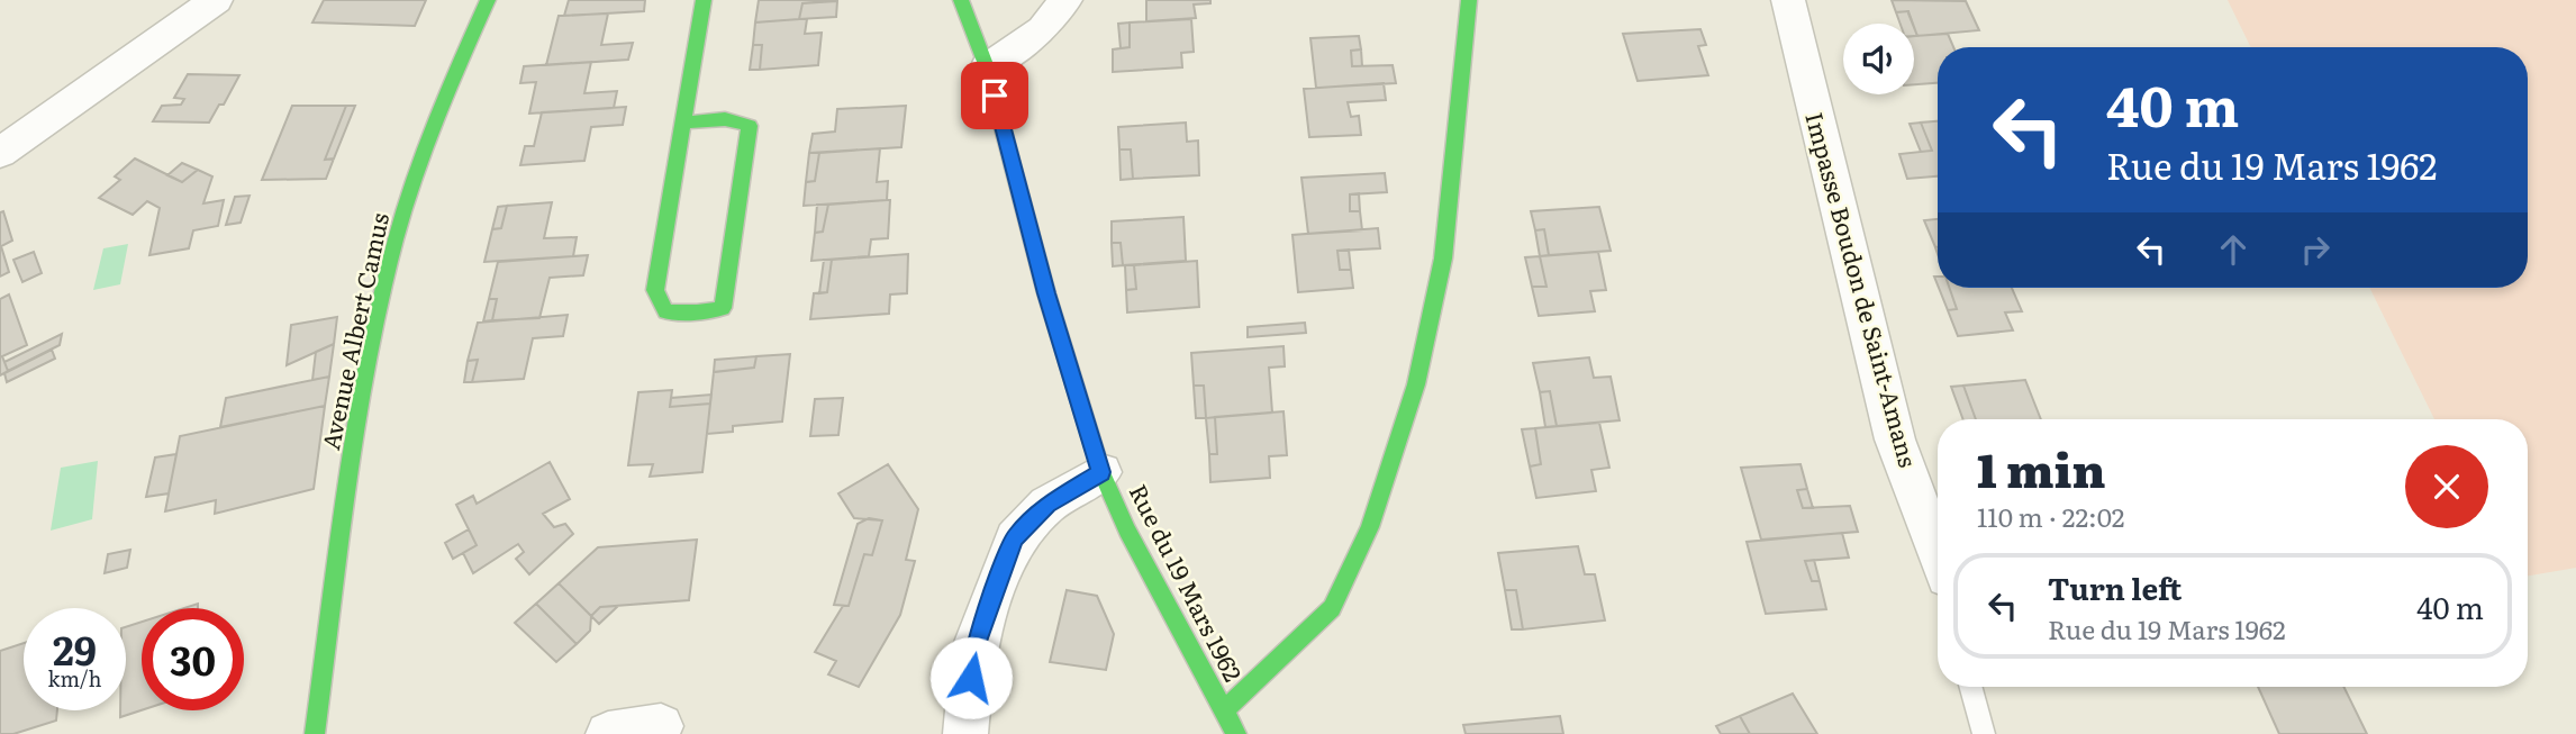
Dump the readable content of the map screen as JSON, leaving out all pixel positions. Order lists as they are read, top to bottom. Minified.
{"streets":{"street":["Impasse Boudon de Saint-Amans","Avenue Albert Camus","Rue du 19 Mars 1962"]},"page":{"turn":["40 m","Rue du 19 Mars 1962"],"heading":["1 min","110 m · 22:02"],"list":[{"name":"Turn left","note":"Rue du 19 Mars 1962","value":"40 m"}],"speed":"29 km/h","limit":"30"}}
